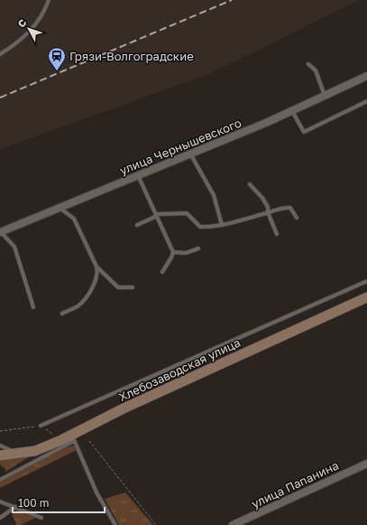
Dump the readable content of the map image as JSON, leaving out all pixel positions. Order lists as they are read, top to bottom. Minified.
{"streets":{"street":["улица Чернышевского","Хлебозаводская улица","улица Папанина"]},"places":{"station":["Грязи-Волгоградские"]},"scale_bar":"100 m","north":"top left"}
